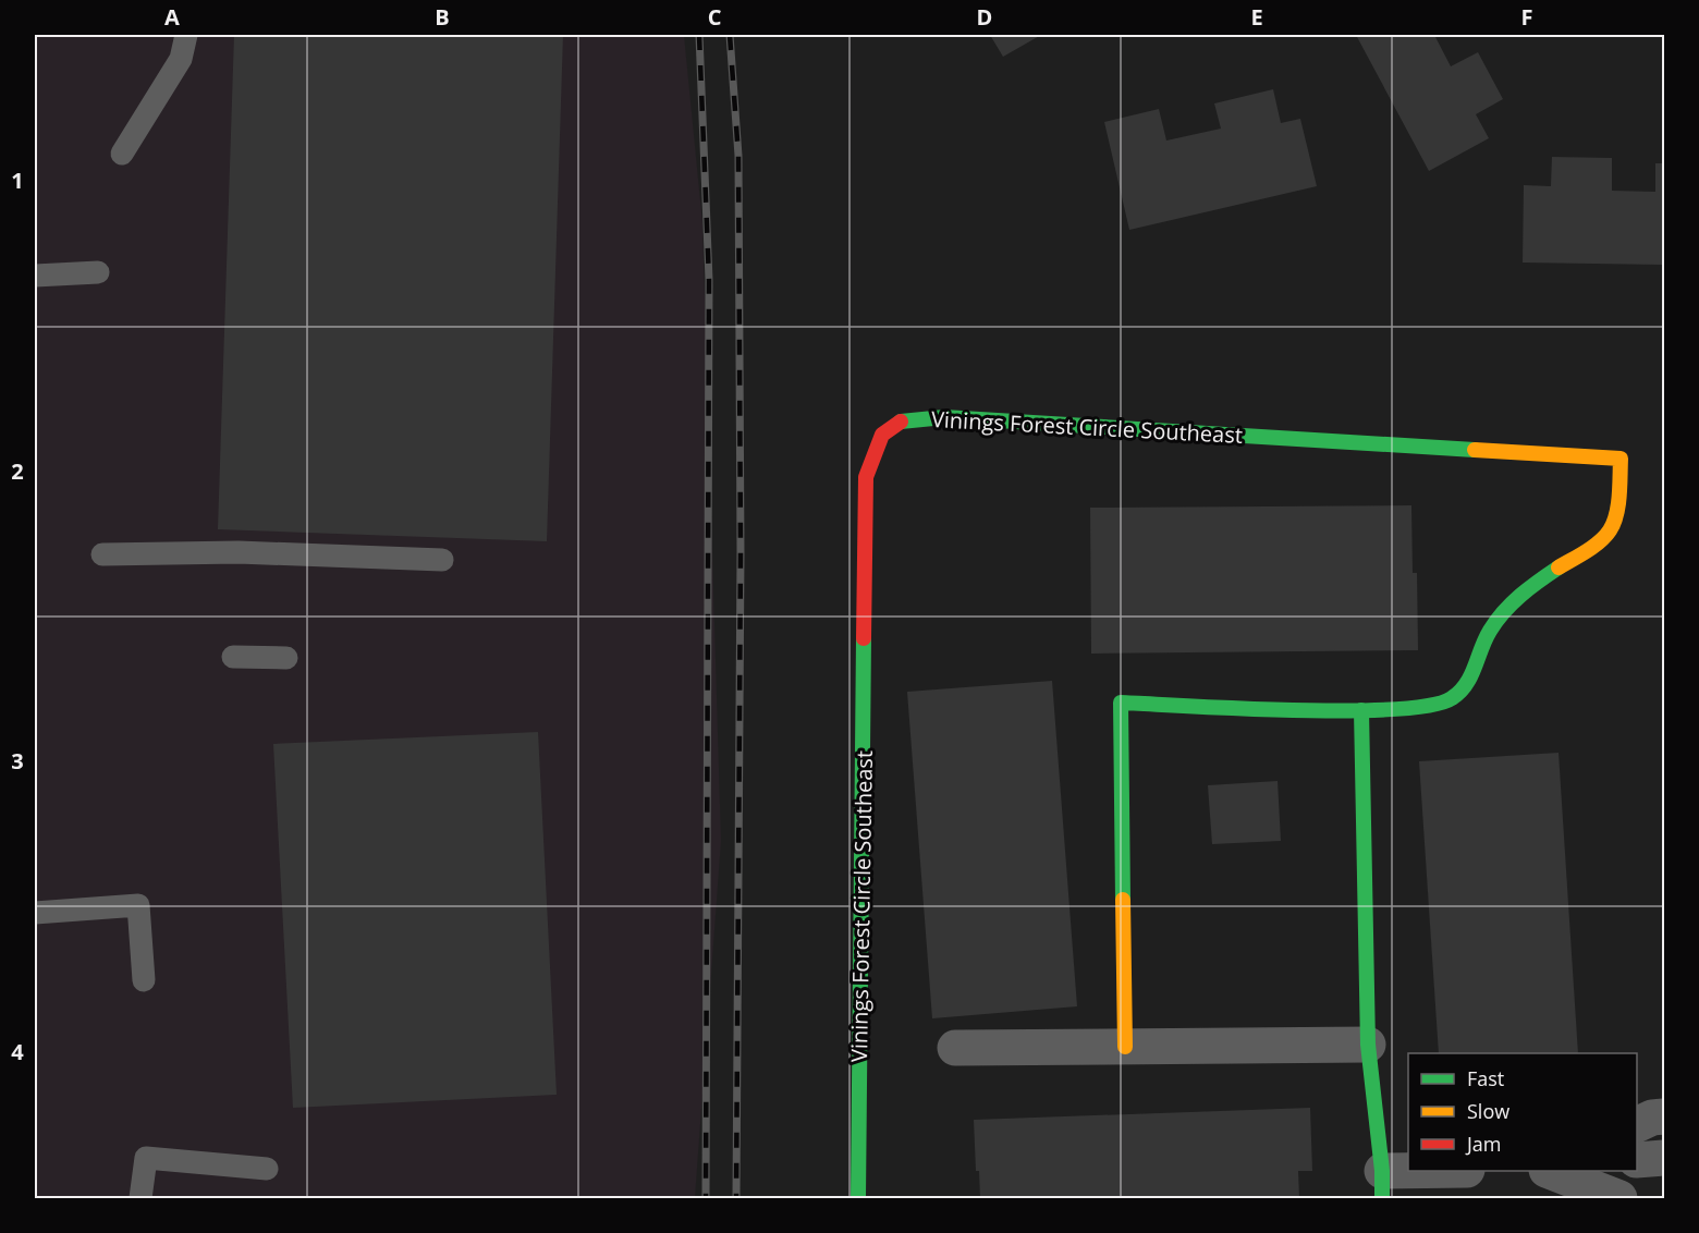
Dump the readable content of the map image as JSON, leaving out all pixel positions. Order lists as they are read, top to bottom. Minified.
{"streets":{"street":["Vinings Forest Circle Southeast"]},"legend":["Fast","Slow","Jam"],"grid":{"columns":["A","B","C","D","E","F"],"rows":["1","2","3","4"]}}
